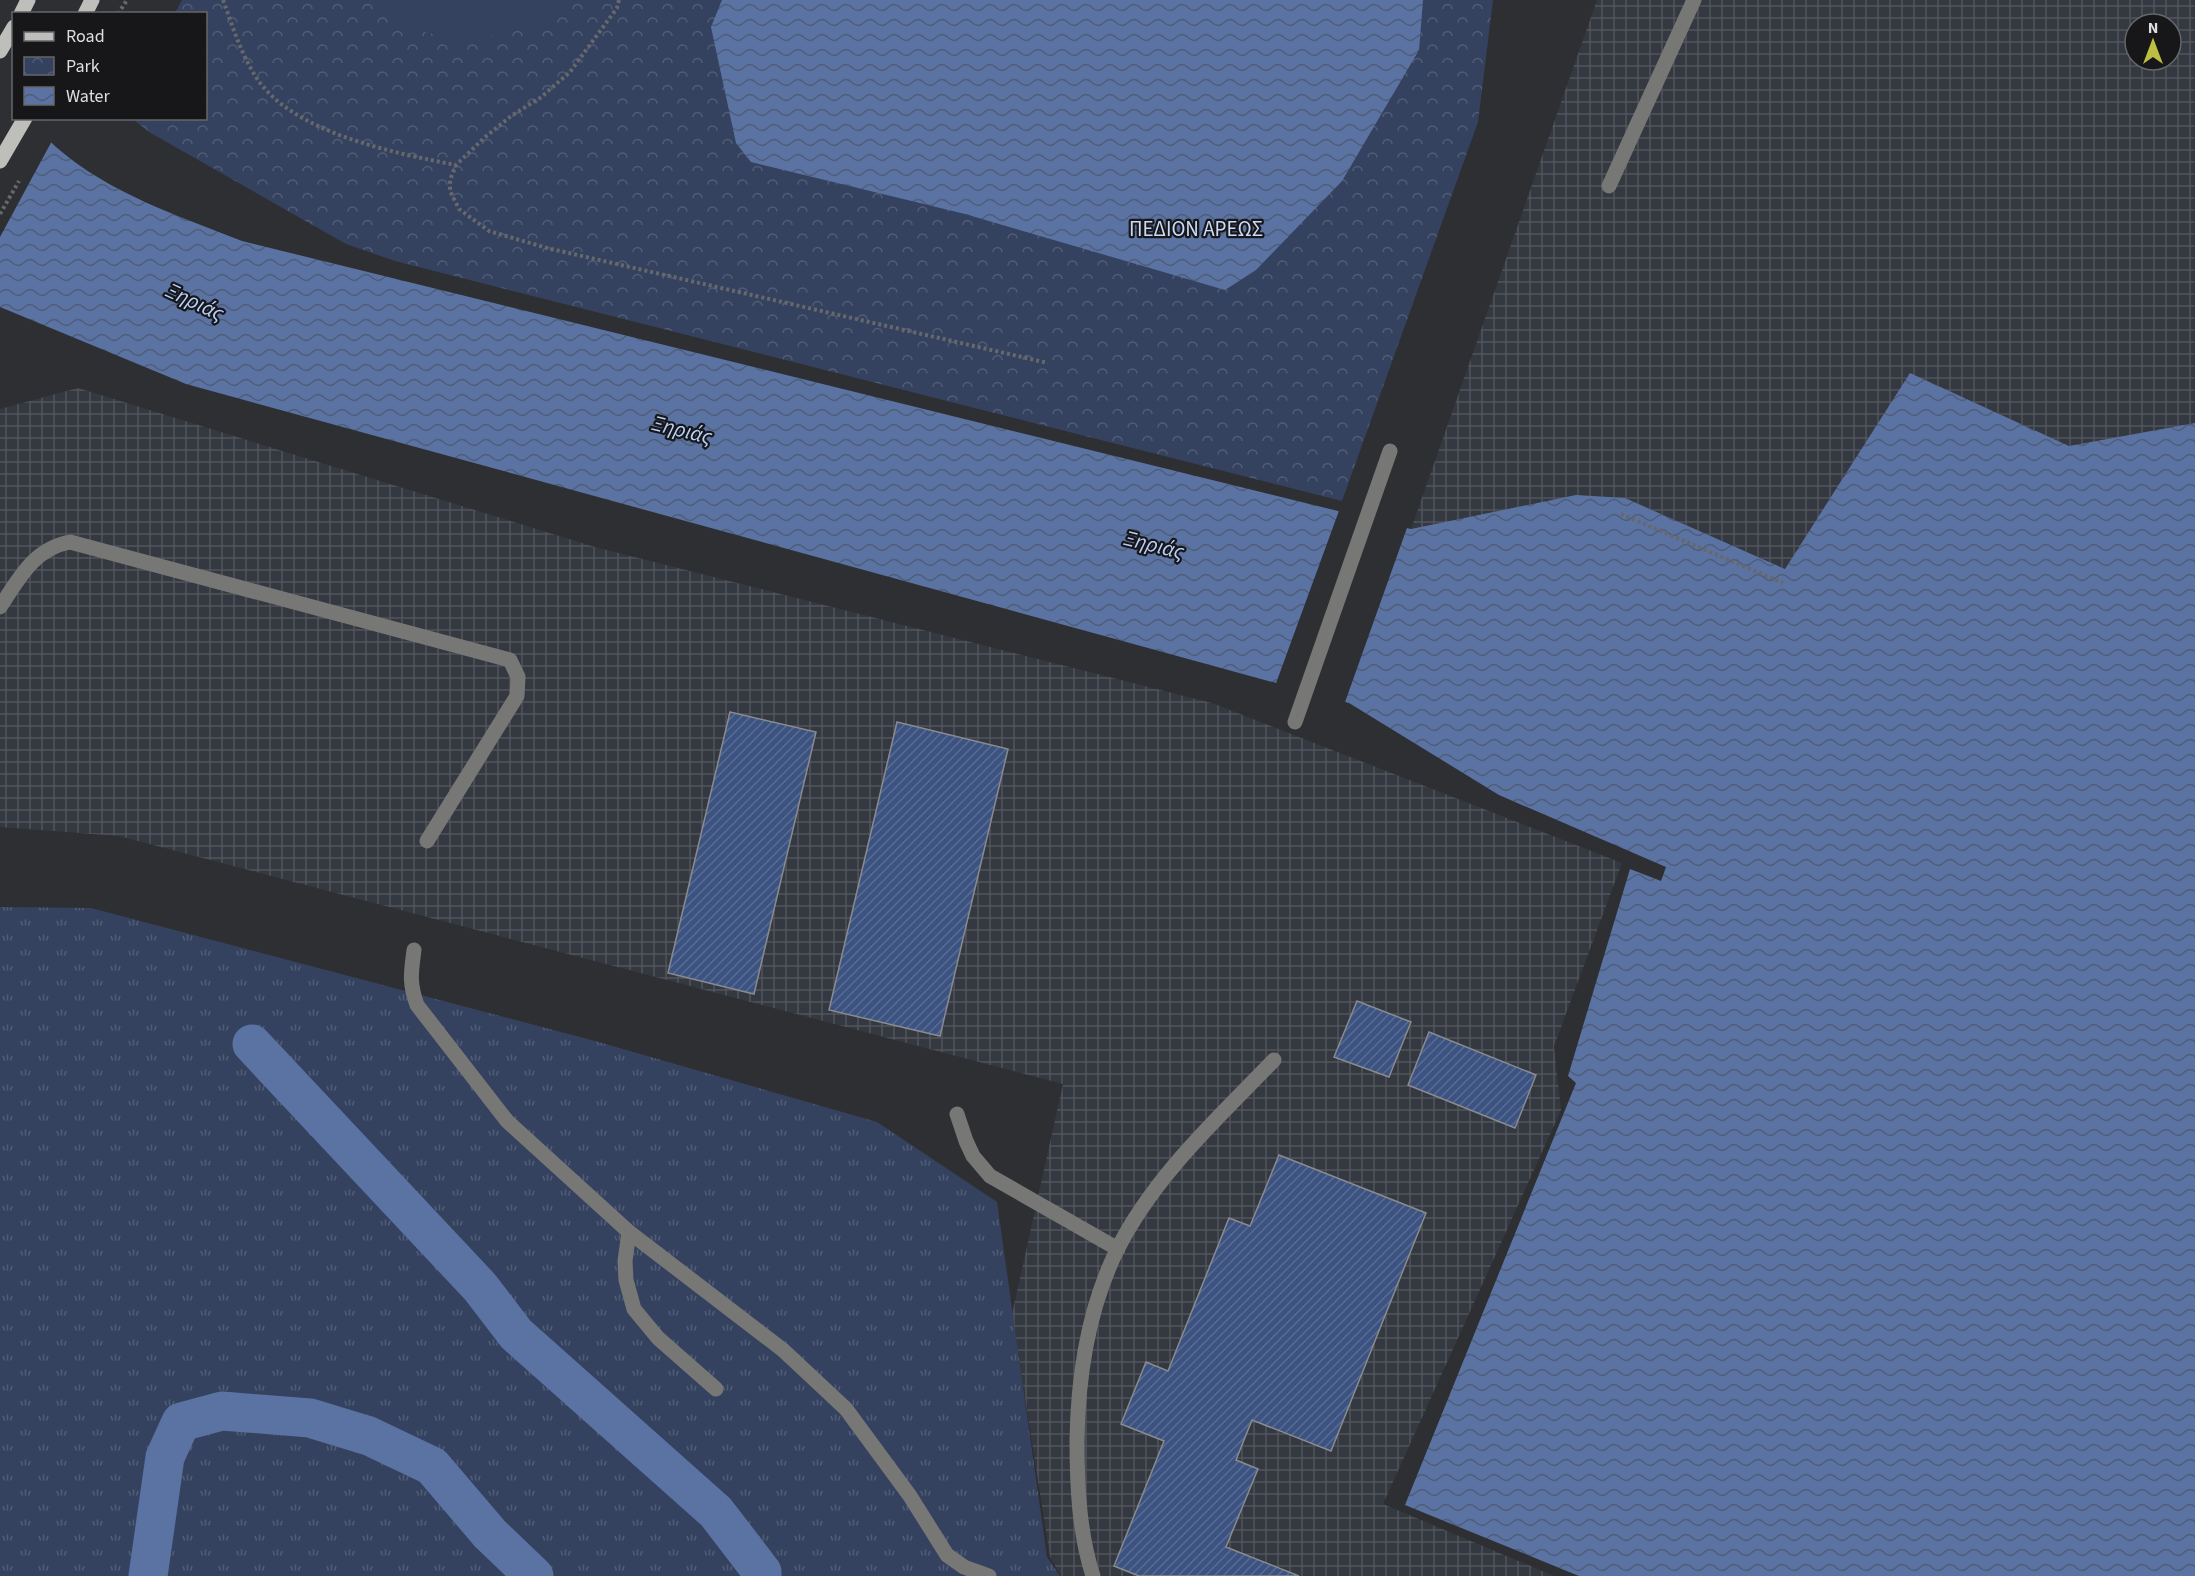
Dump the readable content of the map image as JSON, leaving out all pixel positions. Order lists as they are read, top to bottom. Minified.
{"water":["Ξηριάς"],"parks":["ΠΕΔΙΟΝ ΑΡΕΩΣ"],"legend":["Road","Park","Water"],"north":"top"}
